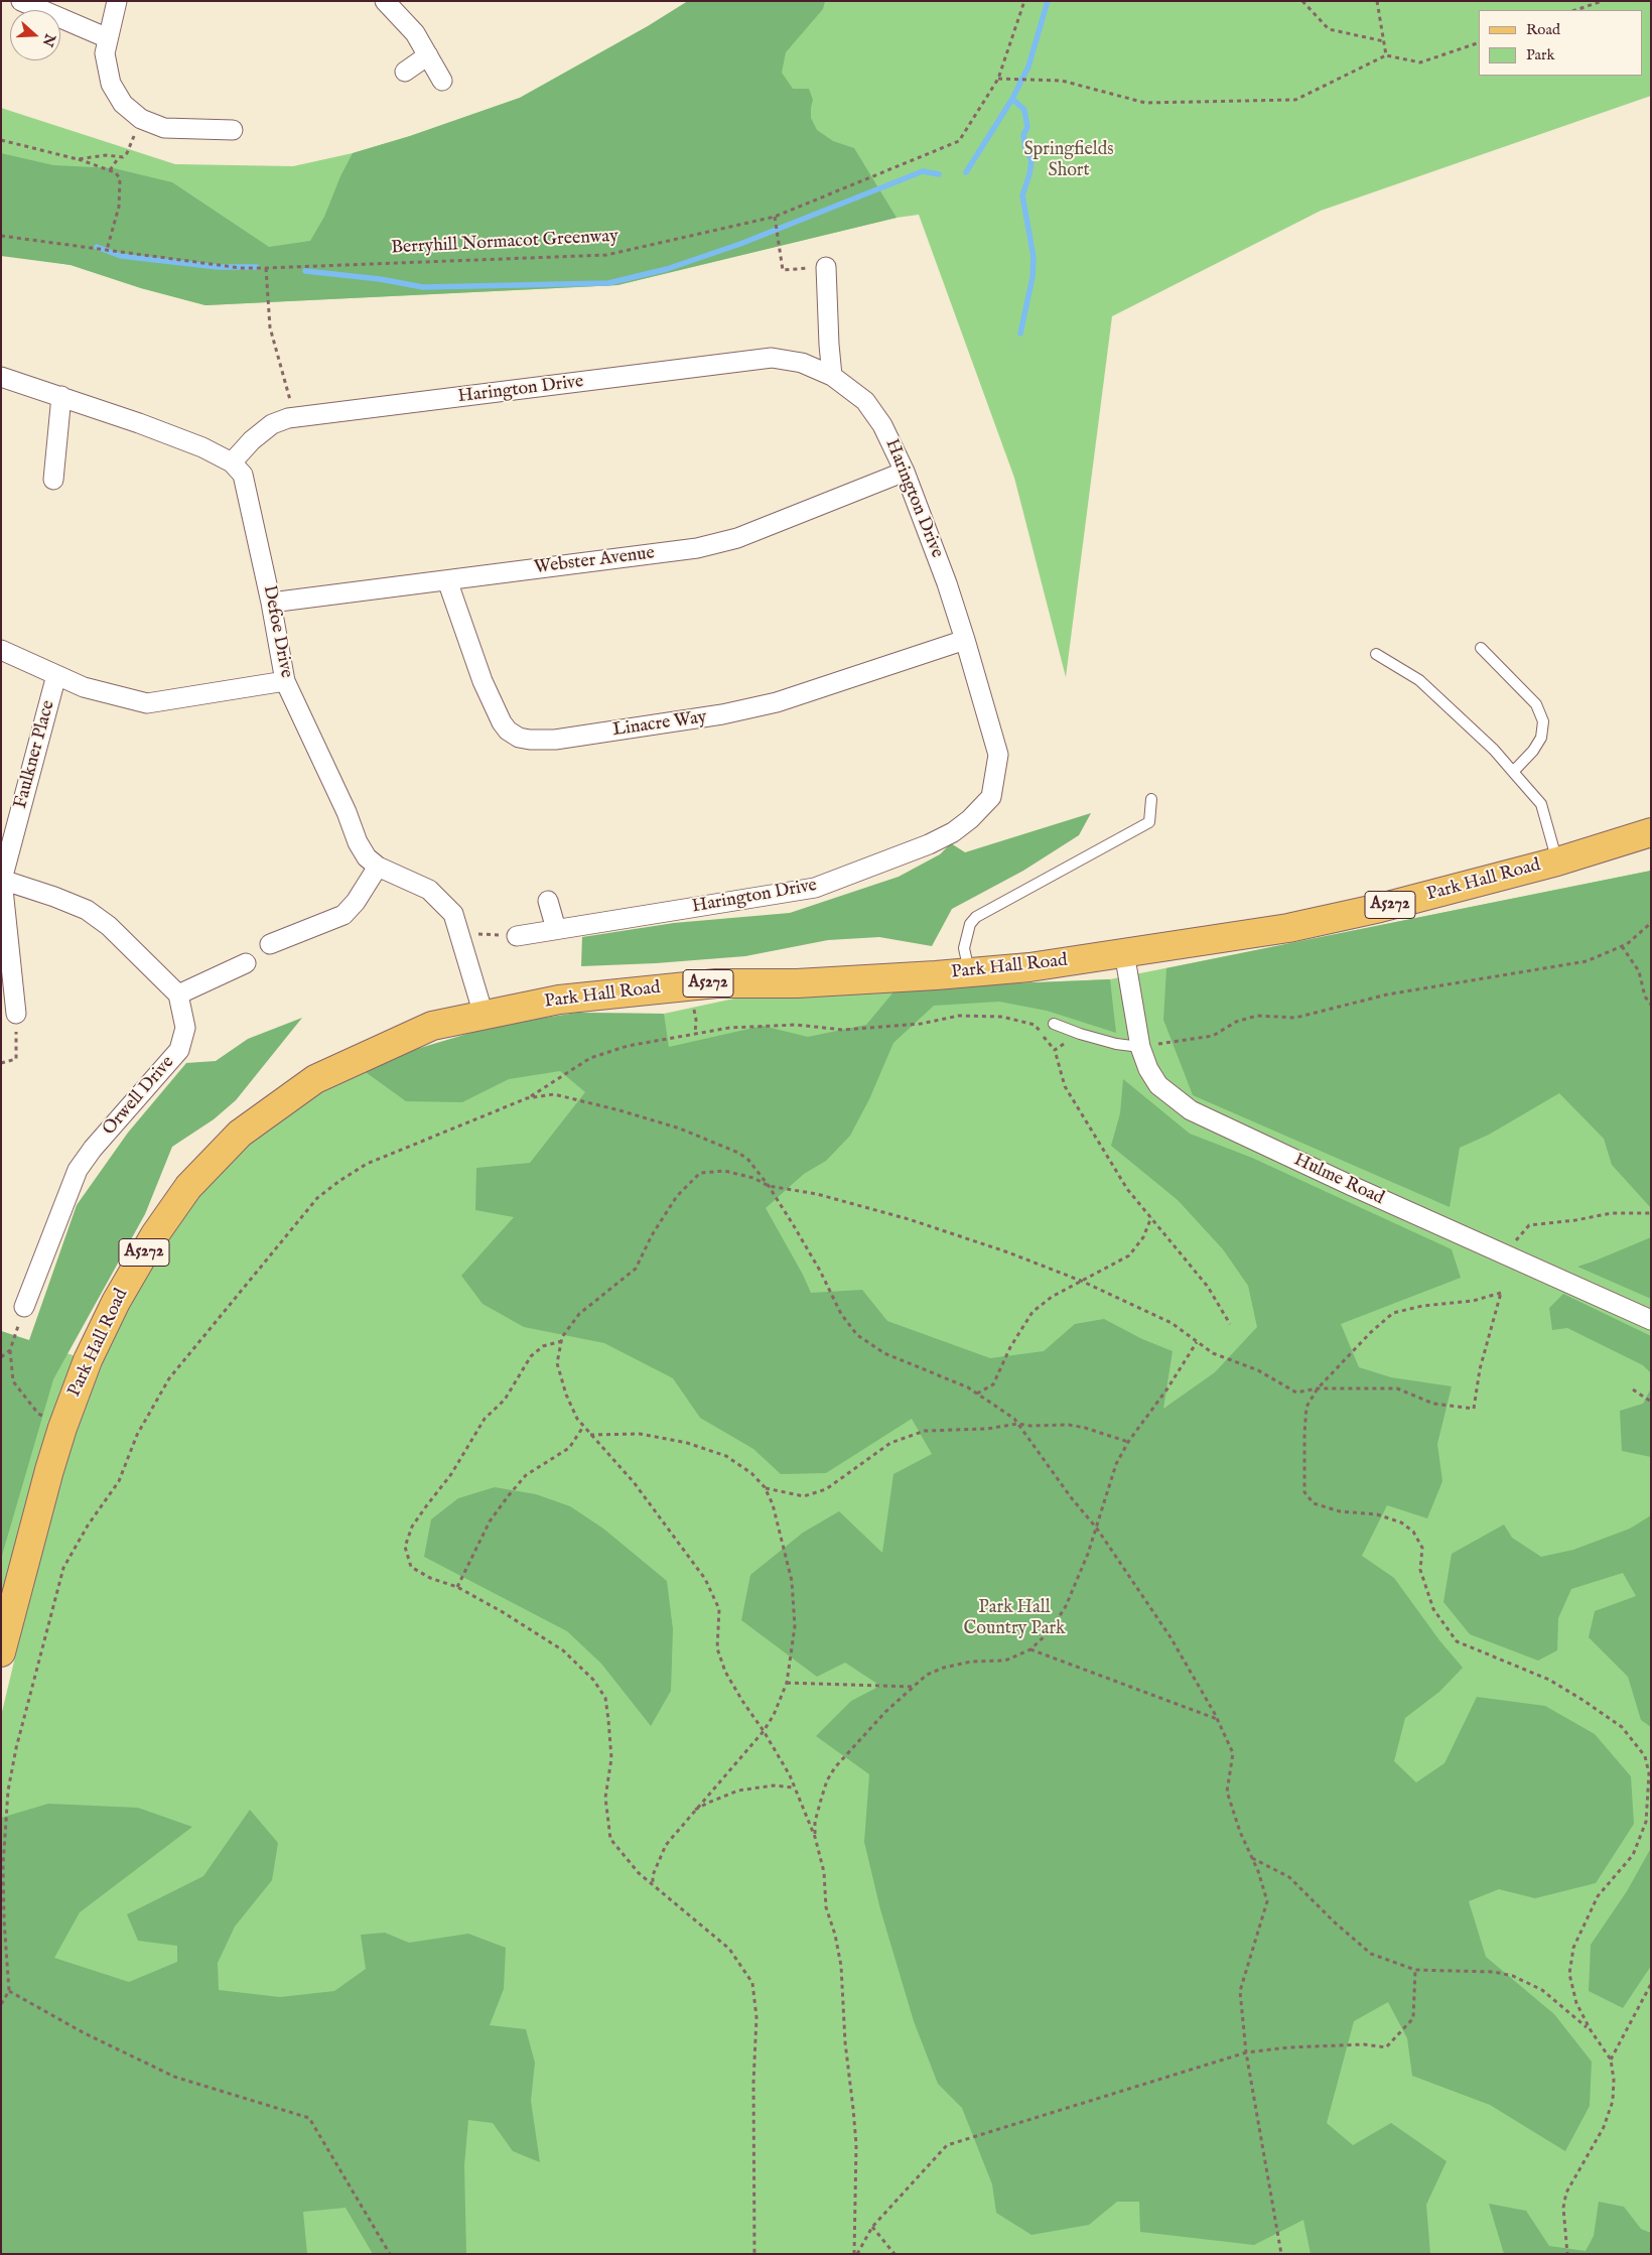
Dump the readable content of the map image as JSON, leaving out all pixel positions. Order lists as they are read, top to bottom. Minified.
{"streets":{"main road":["Park Hall Road","A5272"],"street":["Harington Drive","Webster Avenue","Defoe Drive","Linacre Way","Faulkner Place","Orwell Drive","Hulme Road"],"path":["Berryhill Normacot Greenway"]},"crossings":[["Harington Drive","Webster Avenue"],["Harington Drive","Defoe Drive"],["Harington Drive","Linacre Way"],["Webster Avenue","Defoe Drive"],["Webster Avenue","Linacre Way"],["Defoe Drive","Park Hall Road"],["Park Hall Road","Hulme Road"]],"parks":["Springfields Short","Park Hall Country Park"],"legend":["Road","Park"],"north":"right"}
